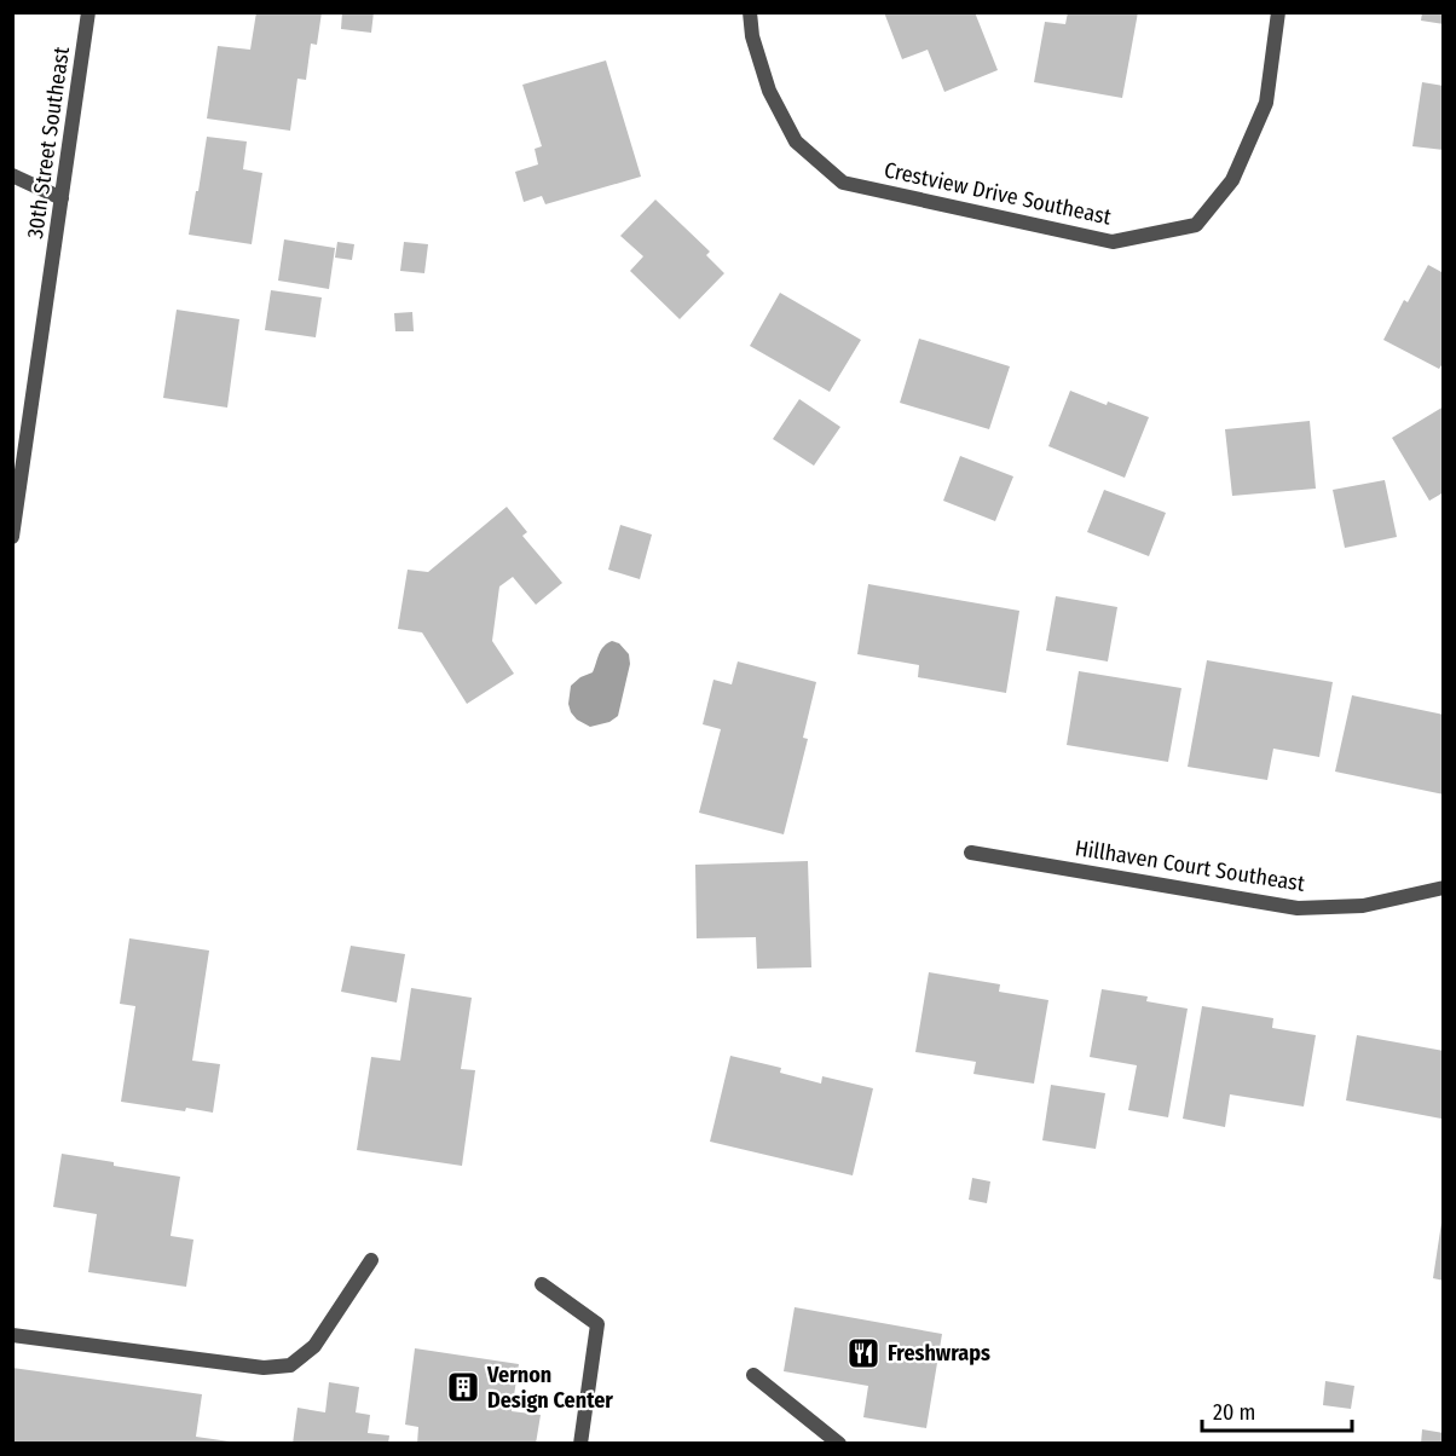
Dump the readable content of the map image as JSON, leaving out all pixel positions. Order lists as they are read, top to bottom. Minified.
{"streets":{"street":["30th Street Southeast","Crestview Drive Southeast","Hillhaven Court Southeast"]},"places":{"restaurant":["Freshwraps"],"building":["Vernon Design Center"]},"scale_bar":"20 m"}
